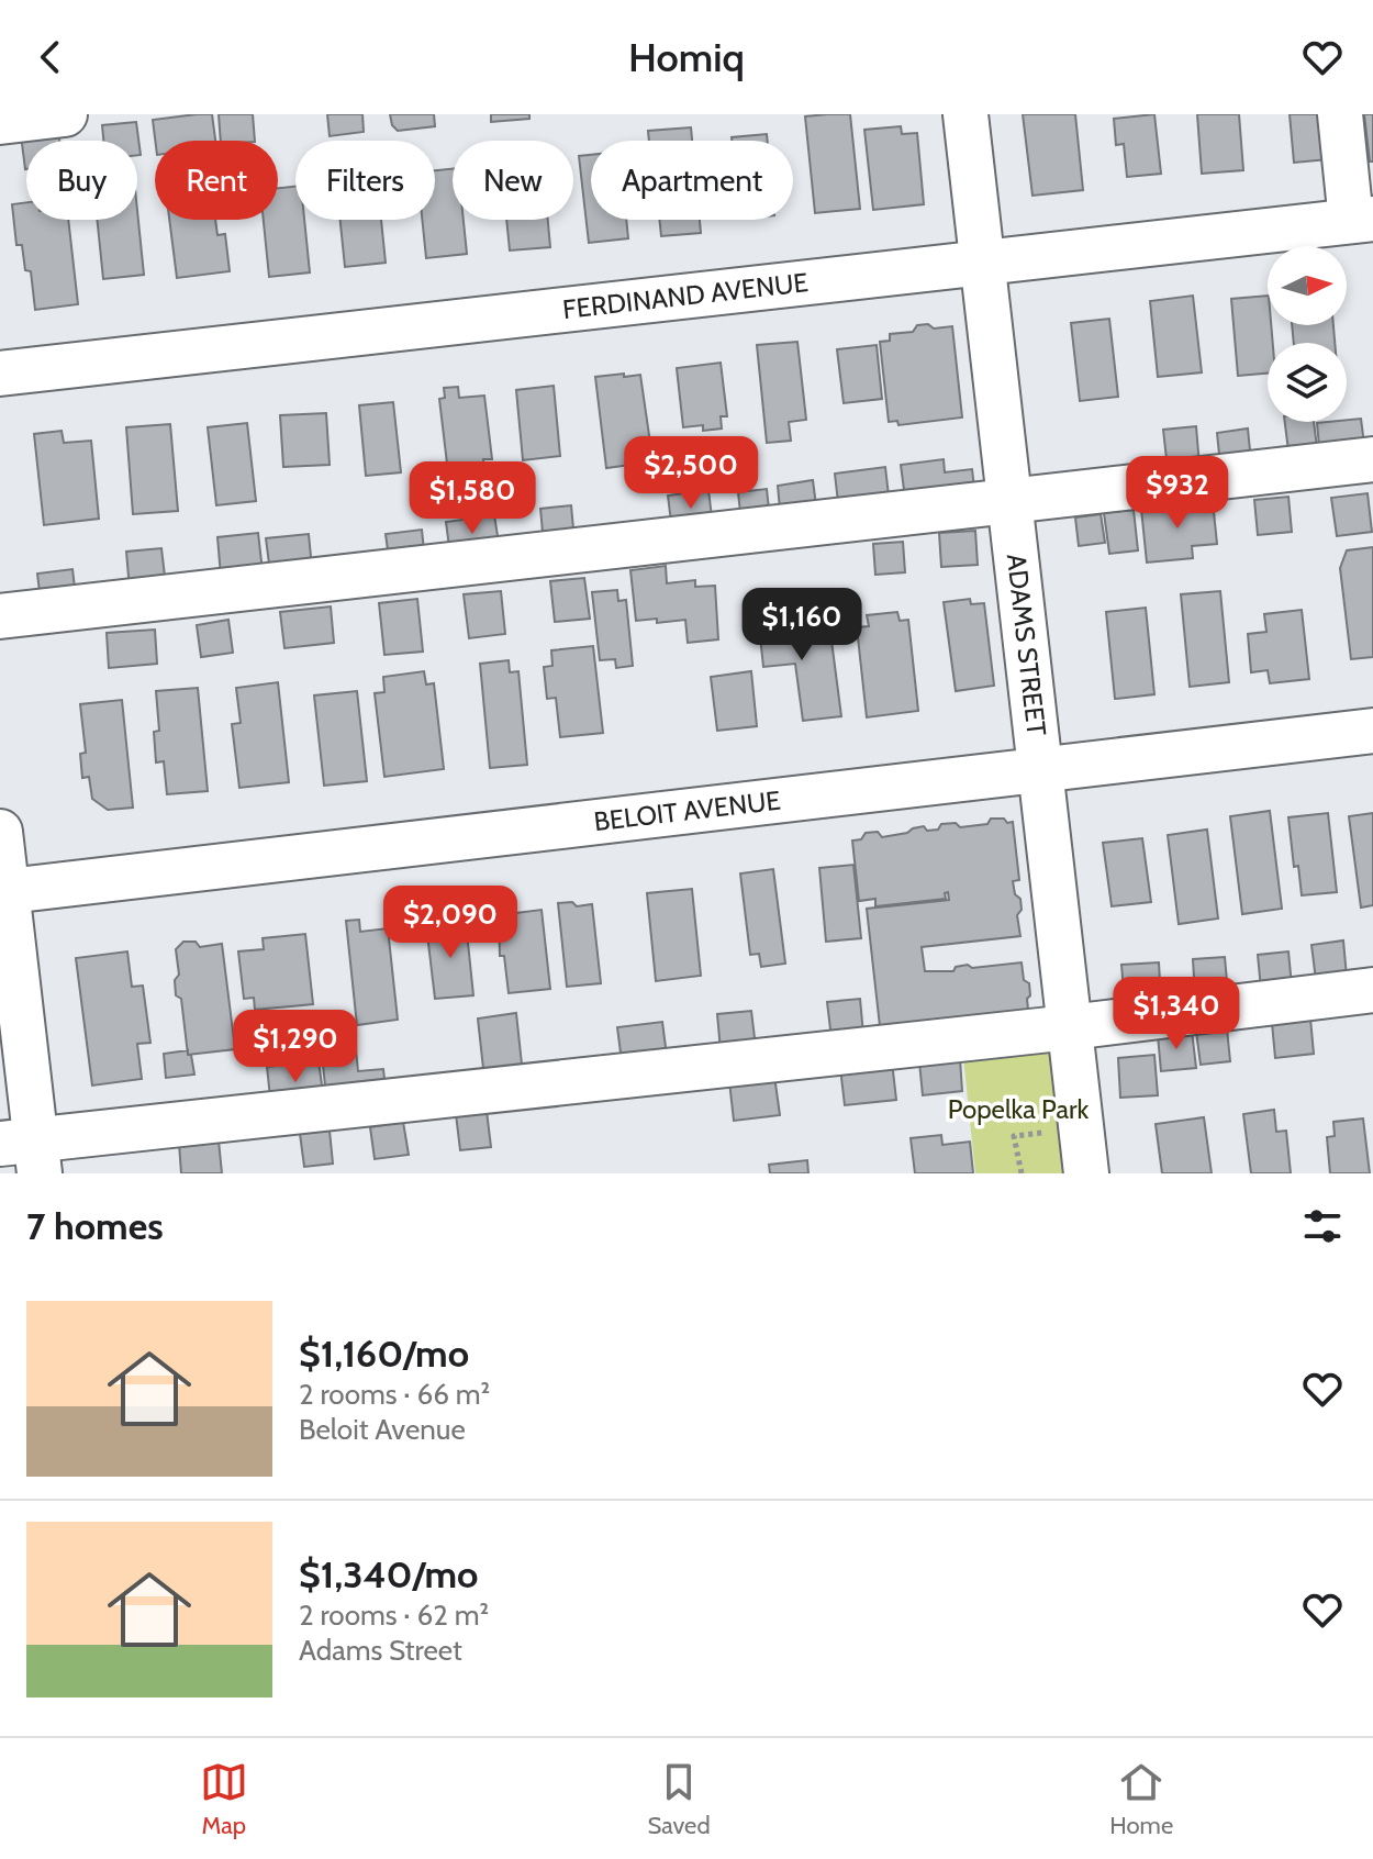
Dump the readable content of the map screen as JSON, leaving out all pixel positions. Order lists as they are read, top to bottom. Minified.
{"streets":{"street":["FERDINAND AVENUE","ADAMS STREET","BELOIT AVENUE"]},"crossings":[["FERDINAND AVENUE","ADAMS STREET"],["ADAMS STREET","BELOIT AVENUE"]],"parks":["Popelka Park"],"north":"right","page":{"header":"Homiq","chip":["Buy","Rent","Filters","New","Apartment"],"price":["$2,500","$932","$1,580","$1,160","$2,090","$1,340","$1,290"],"heading":"7 homes","list":[{"name":"$1,160/mo","note":"2 rooms · 66 m² · Beloit Avenue"},{"name":"$1,340/mo","note":"2 rooms · 62 m² · Adams Street"}],"tabs":["Map","Saved","Home"]}}
